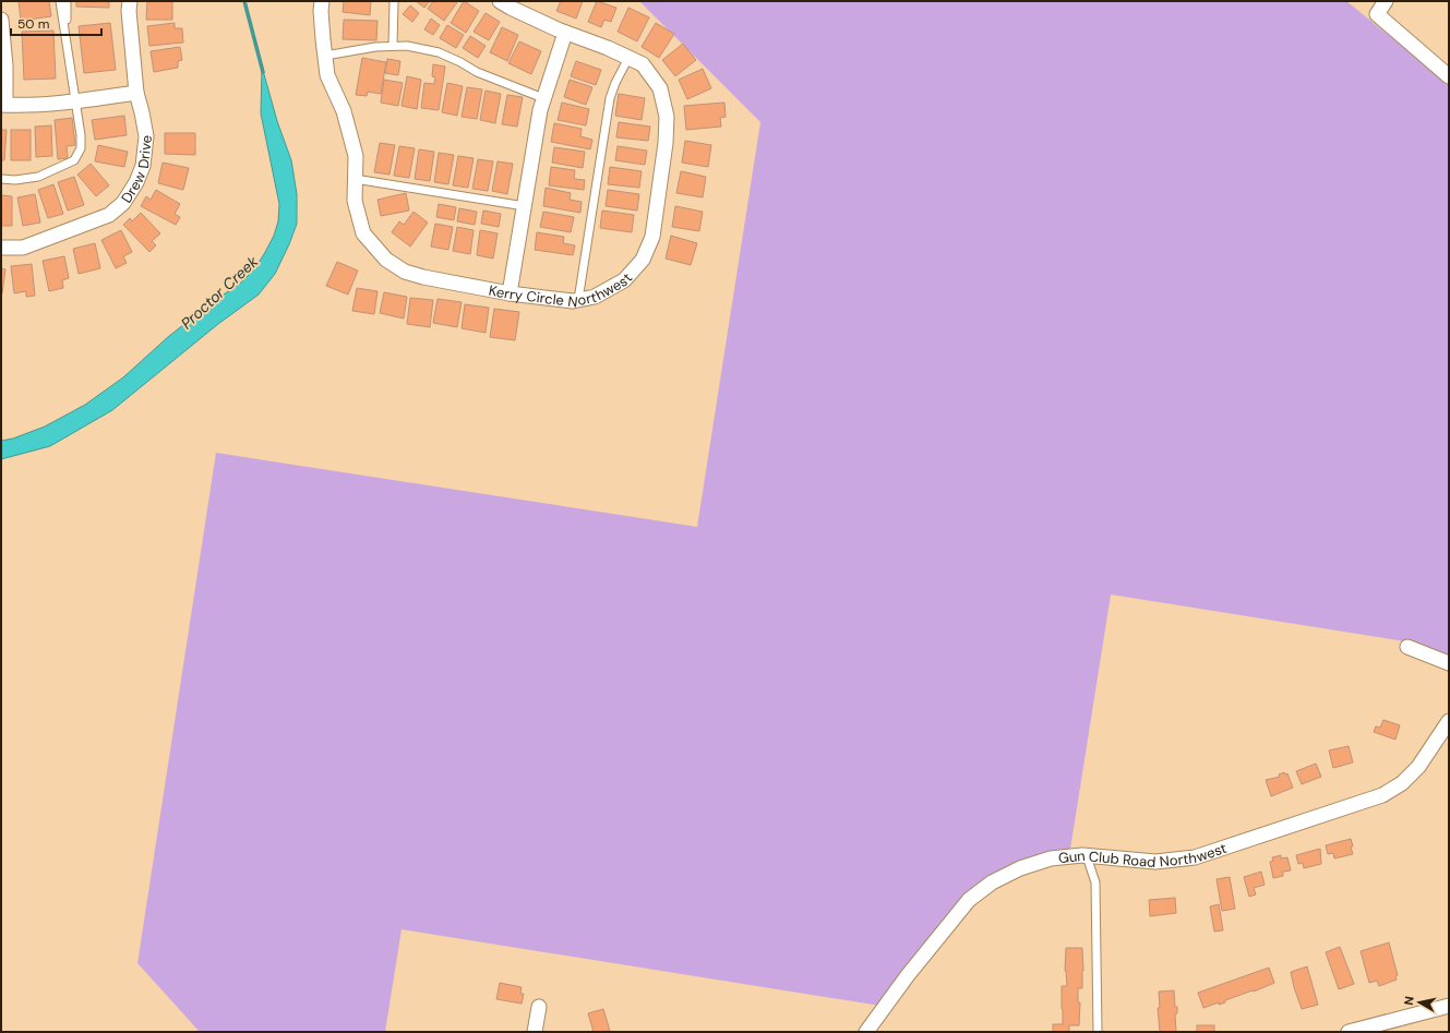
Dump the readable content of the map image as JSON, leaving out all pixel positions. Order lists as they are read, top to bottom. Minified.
{"streets":{"street":["Drew Drive","Kerry Circle Northwest","Gun Club Road Northwest"]},"water":["Proctor Creek"],"scale_bar":"50 m","north":"left"}
